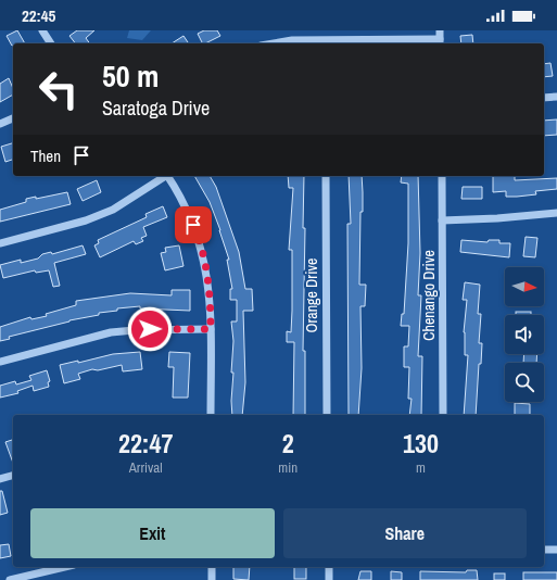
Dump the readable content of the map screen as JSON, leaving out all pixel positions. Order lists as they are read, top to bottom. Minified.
{"streets":{"street":["Orange Drive","Chenango Drive"]},"north":"right","page":{"status":"22:45","turn":["50 m","Saratoga Drive"],"then":"Then","eta":["22:47","Arrival","2","min","130","m"],"buttons":["Exit","Share"]}}
